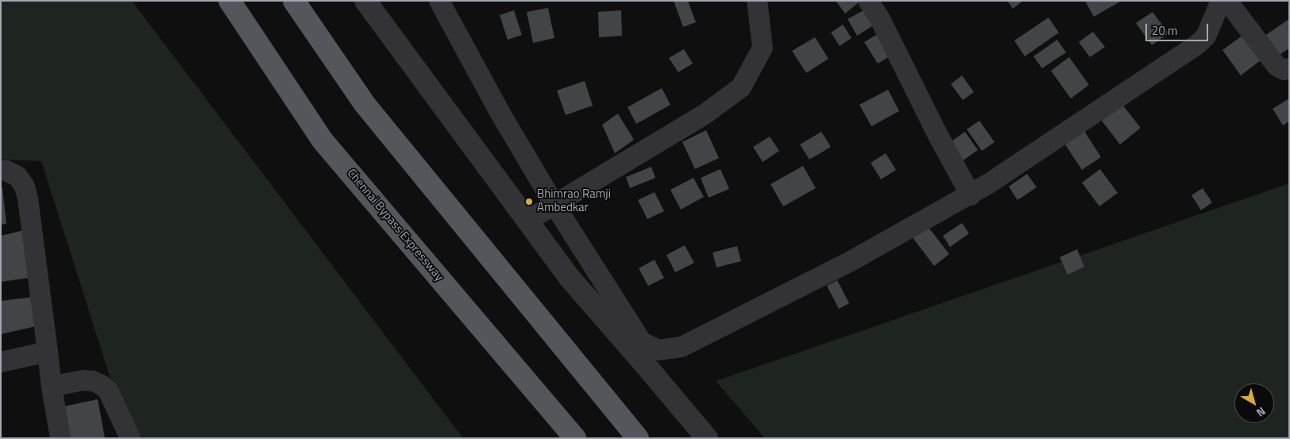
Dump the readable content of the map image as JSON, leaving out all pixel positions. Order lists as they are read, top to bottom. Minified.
{"streets":{"highway":["Chennai Bypass Expressway"]},"places":["Bhimrao Ramji Ambedkar"],"scale_bar":"20 m","north":"bottom right"}
